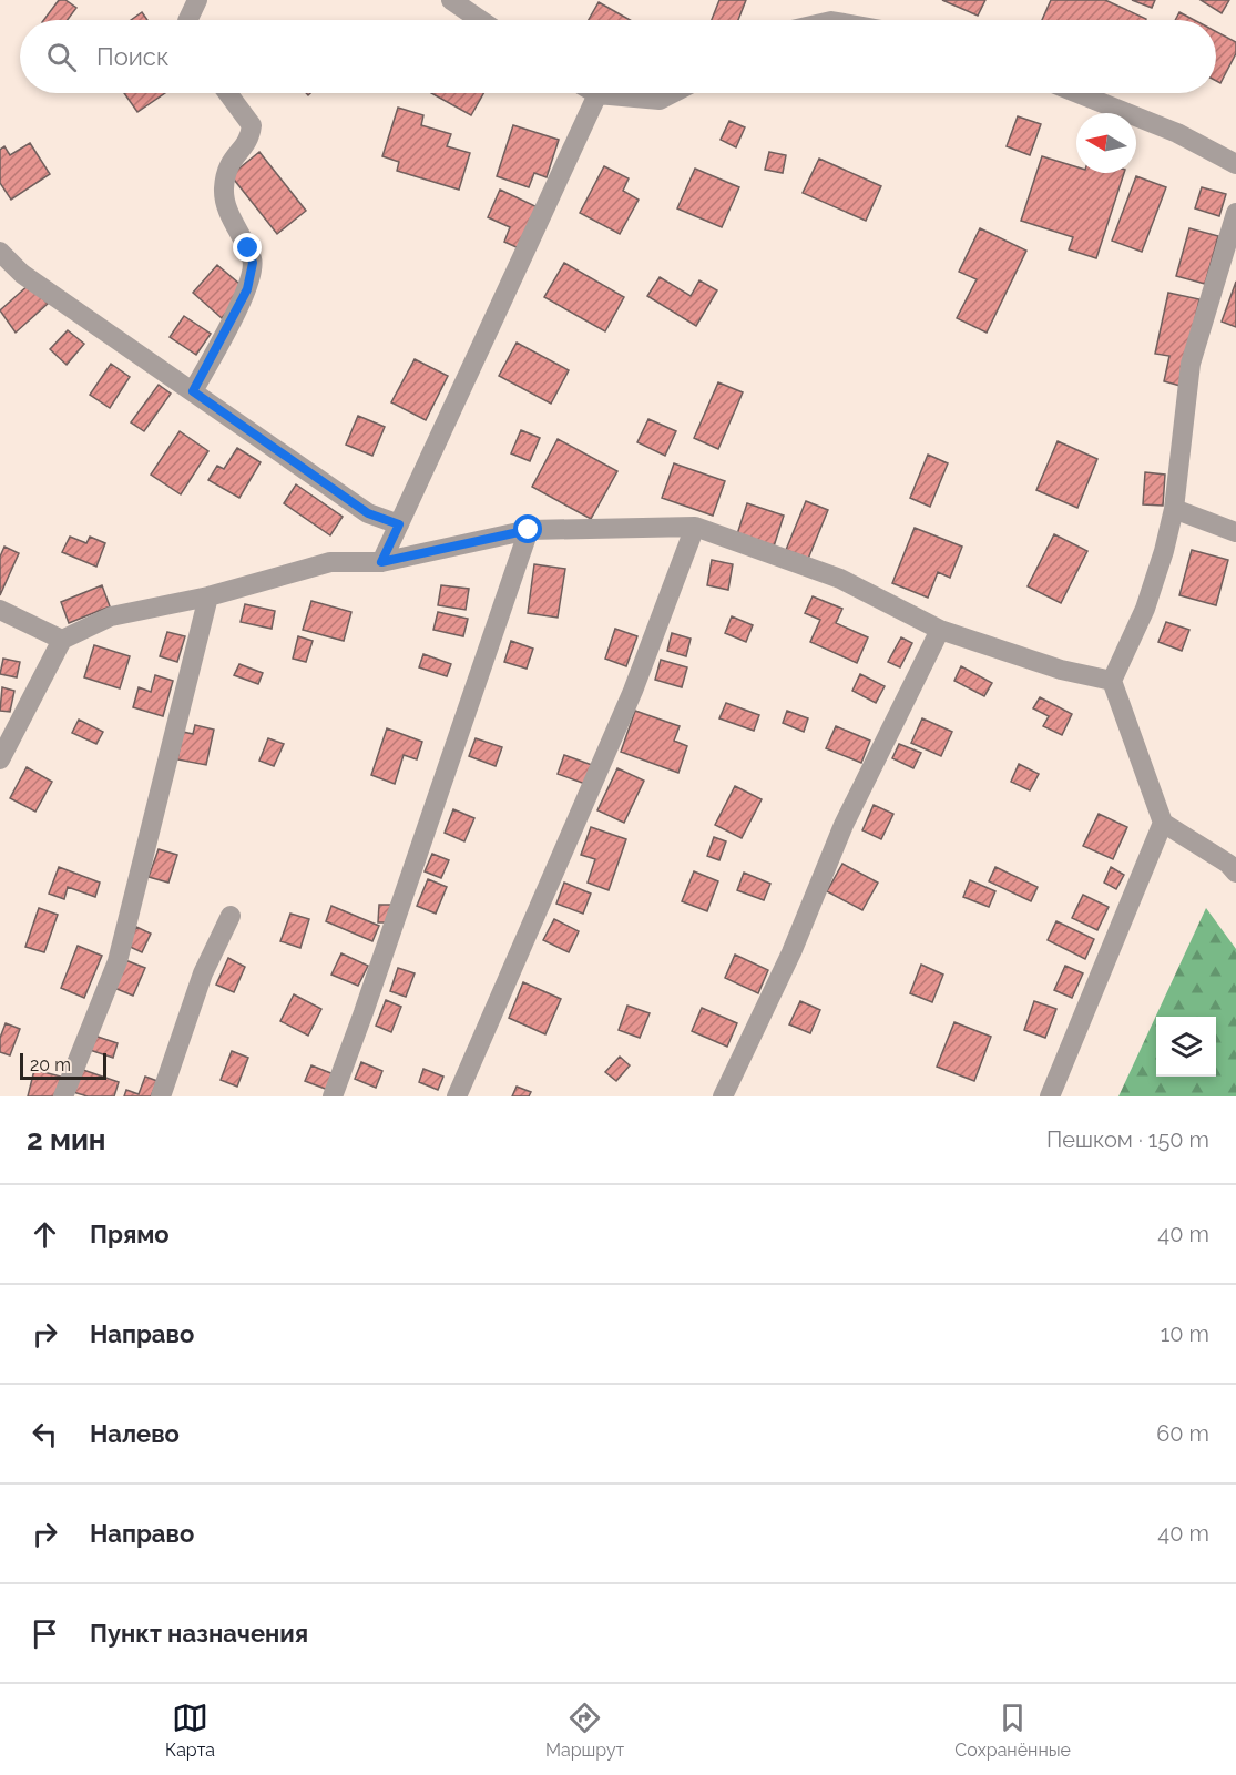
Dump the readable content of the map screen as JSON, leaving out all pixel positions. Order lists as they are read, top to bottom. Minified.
{"scale_bar":"20 m","north":"left","page":{"search":"Поиск","scale":"20 m","heading":["2 мин","Пешком · 150 m"],"list":[["Прямо","40 m"],["Направо","10 m"],["Налево","60 m"],["Направо","40 m"],"Пункт назначения"],"nav":["Карта","Маршрут","Сохранённые"]}}
